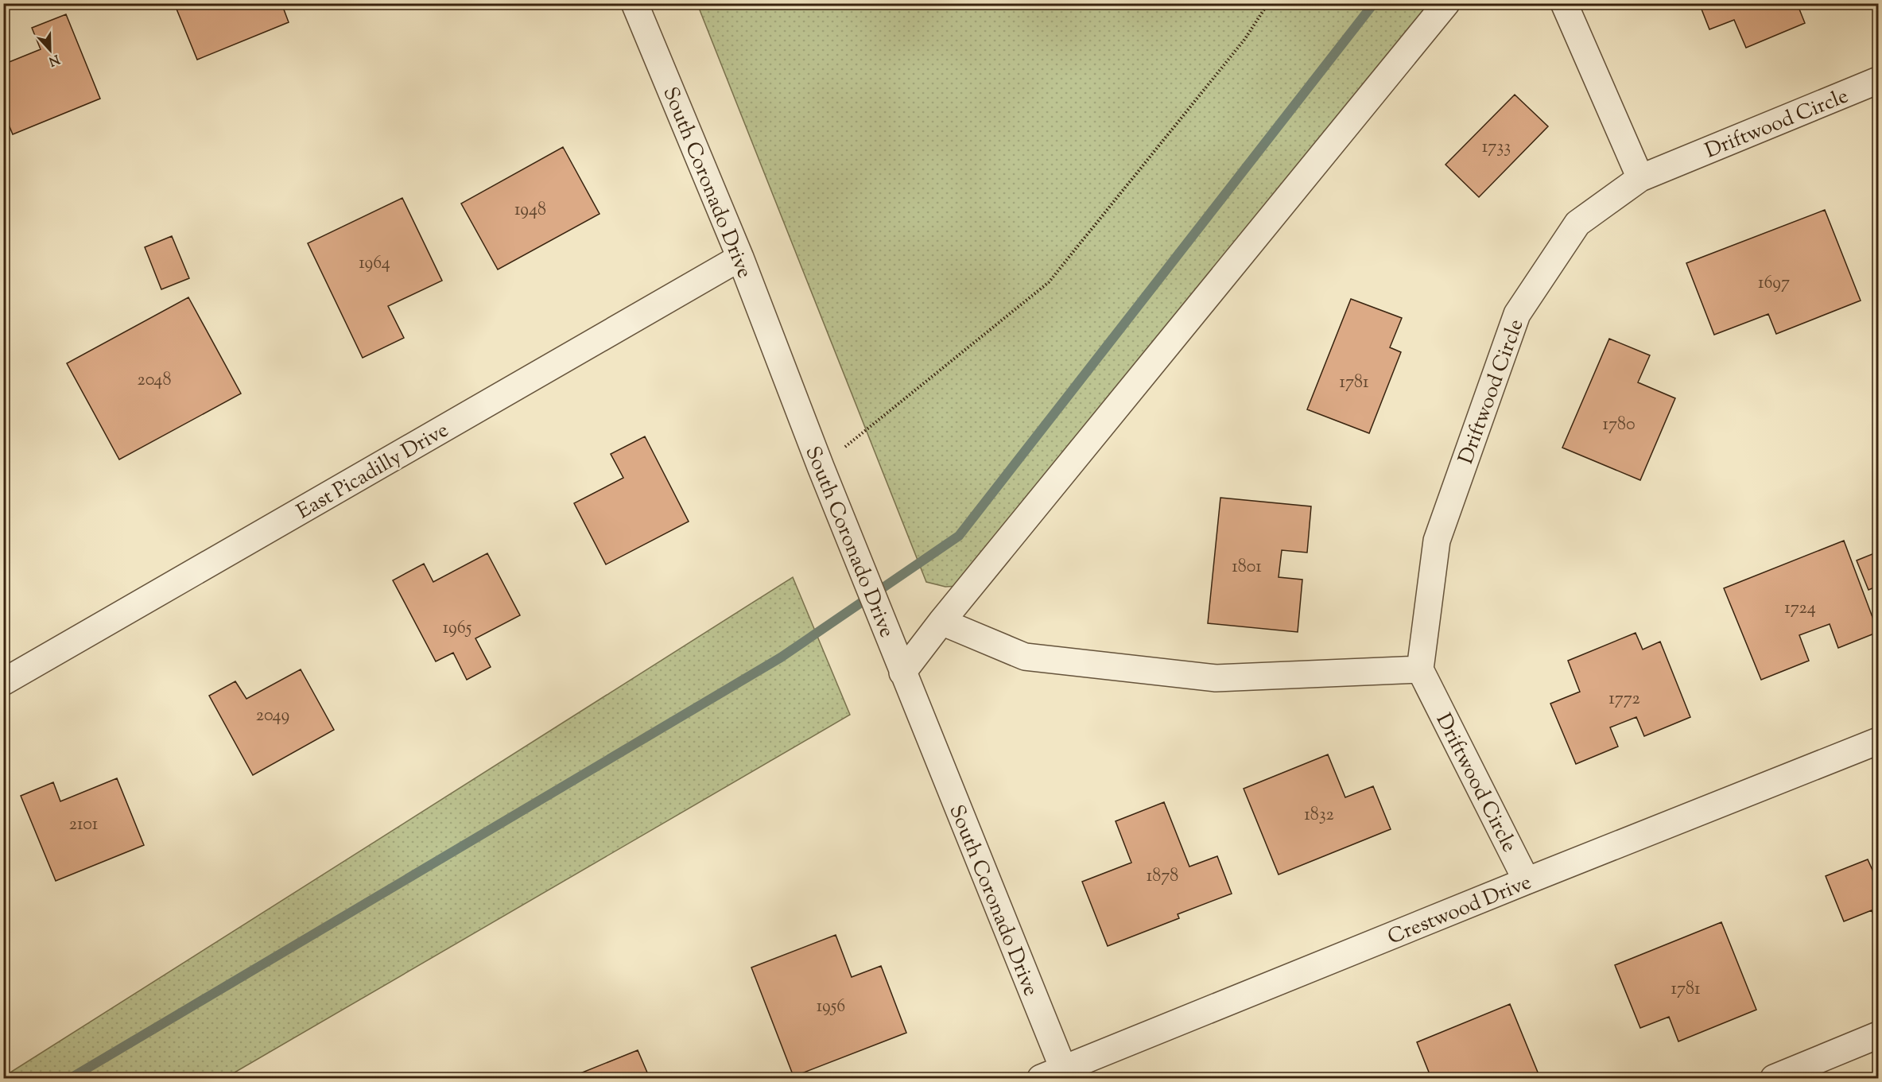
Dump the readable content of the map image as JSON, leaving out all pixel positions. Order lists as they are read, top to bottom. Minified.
{"streets":{"street":["Driftwood Circle","South Coronado Drive","East Picadilly Drive","Crestwood Drive"]},"crossings":[["Driftwood Circle","Crestwood Drive"],["South Coronado Drive","East Picadilly Drive"],["South Coronado Drive","Crestwood Drive"]],"house_numbers":["1733","1948","1964","1697","2048","1781","1780","1801","1724","1965","1772","2049","1832","2101","1878","1781","1956"],"north":"bottom"}
